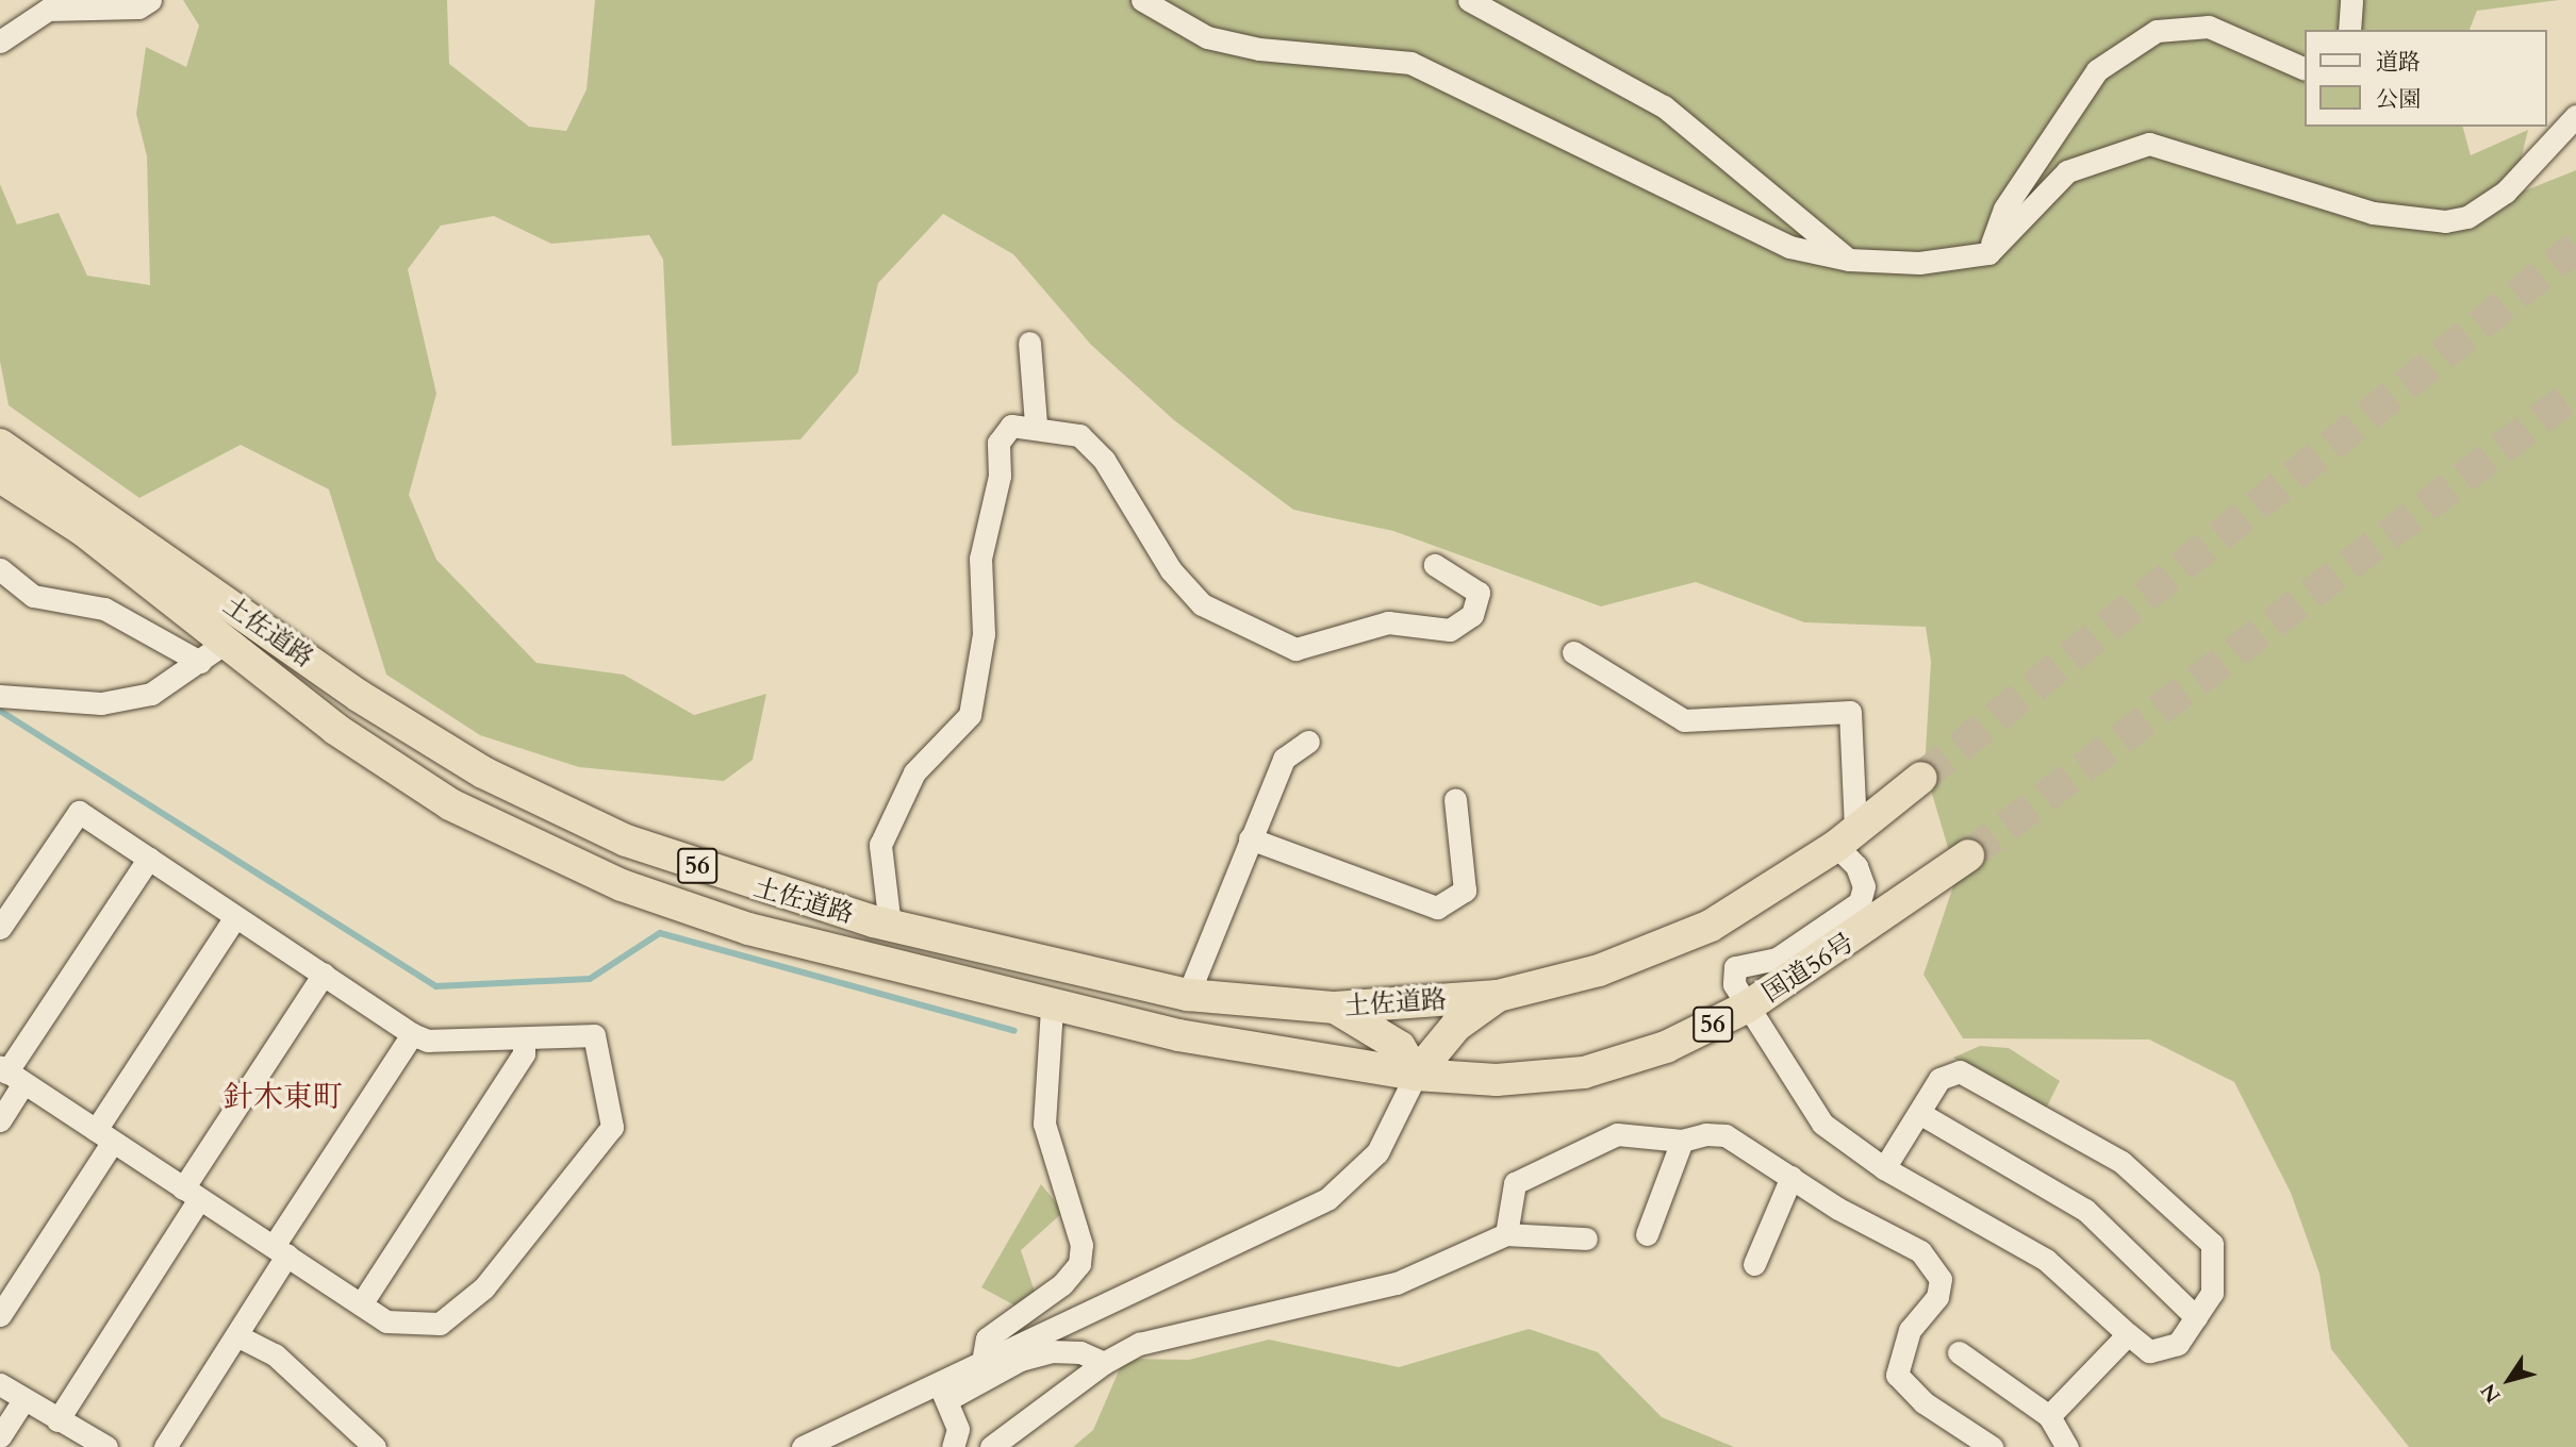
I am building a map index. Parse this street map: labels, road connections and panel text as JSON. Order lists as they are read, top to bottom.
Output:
{
  "streets": {
    "highway": ["土佐道路", "56", "国道56号"]
  },
  "crossings": [
    ["土佐道路", "56"],
    ["土佐道路", "国道56号"]
  ],
  "districts": ["針木東町"],
  "legend": ["道路", "公園"],
  "north": "bottom left"
}
